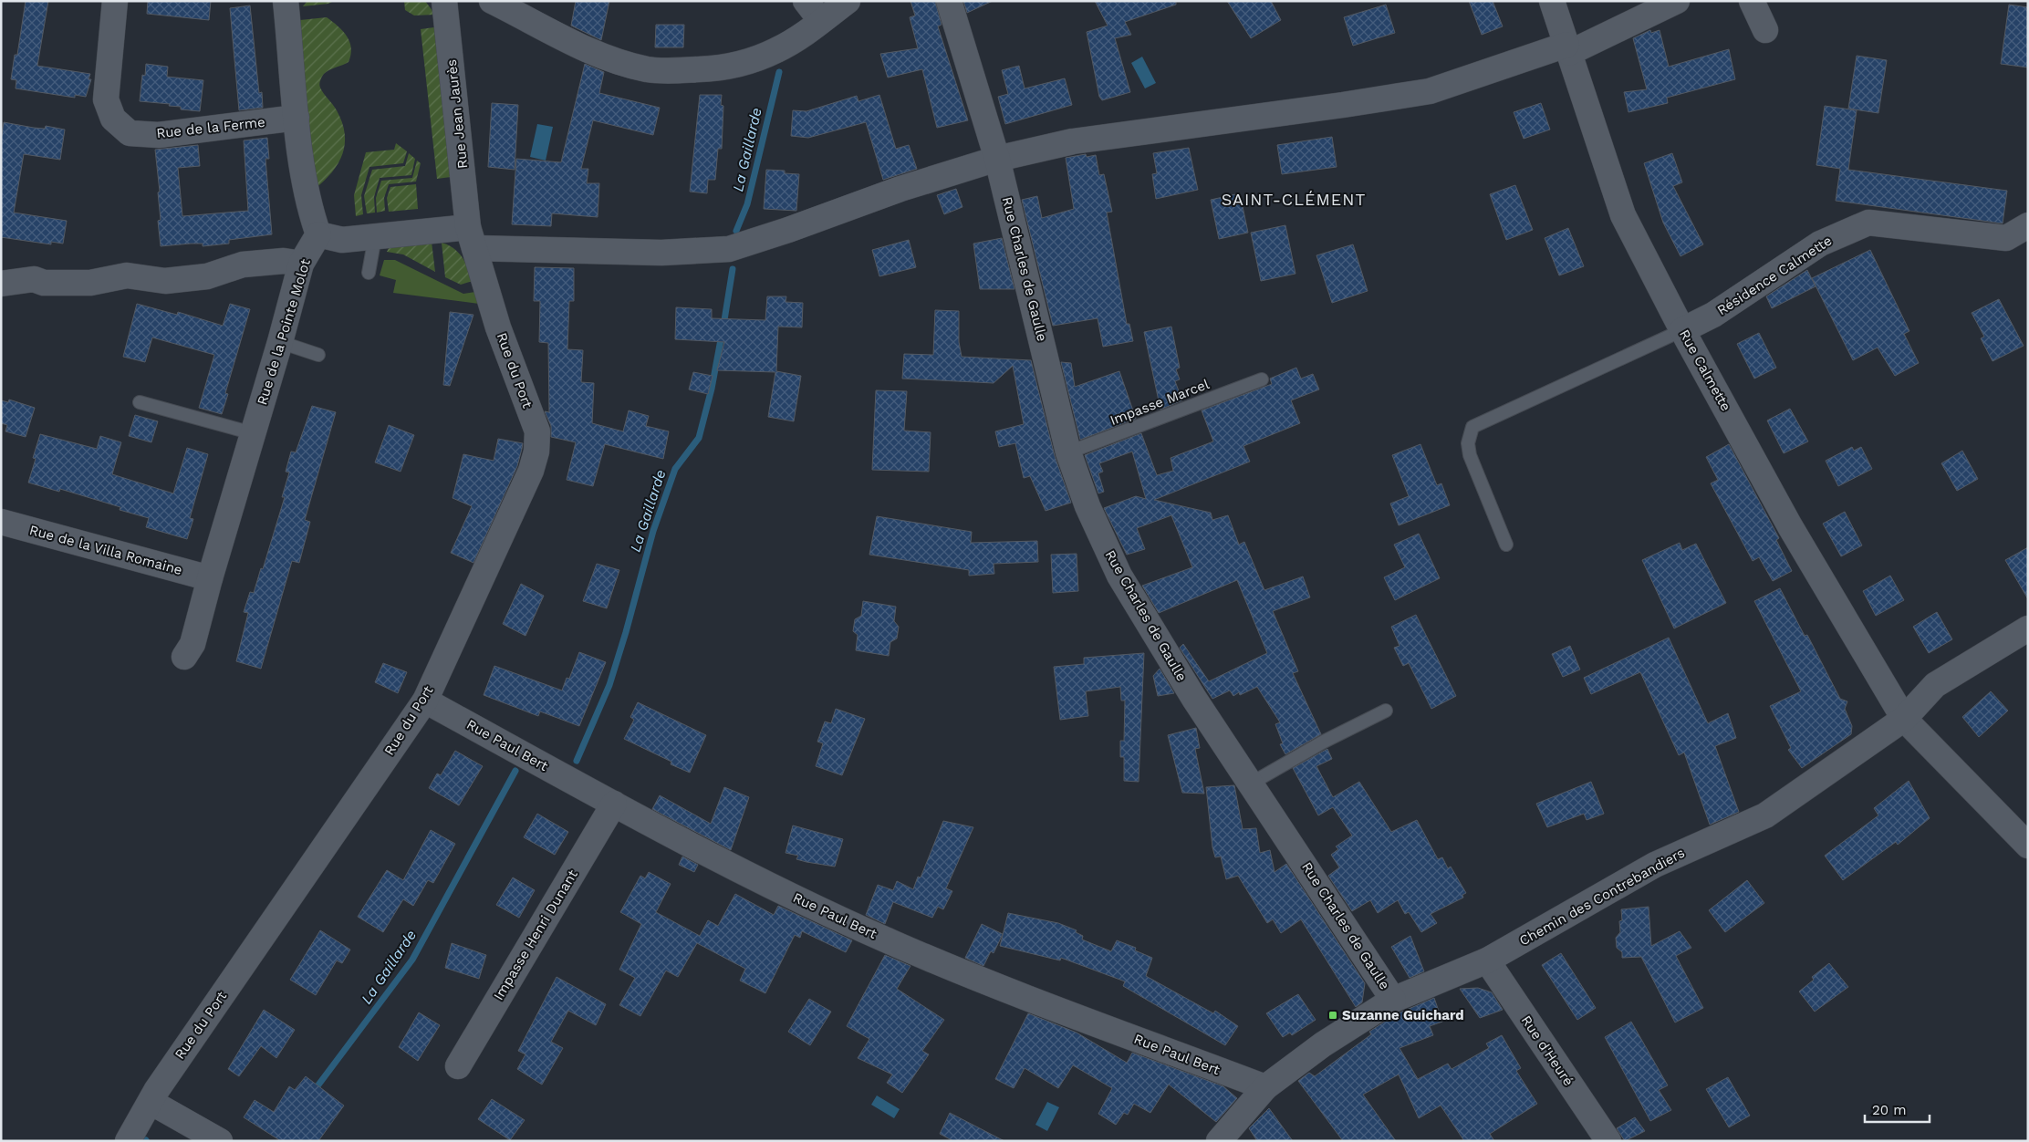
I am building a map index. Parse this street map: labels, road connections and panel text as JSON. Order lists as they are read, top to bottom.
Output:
{
  "streets": {
    "street": [
      "Rue Jean Jaurès",
      "Rue de la Ferme",
      "Rue Charles de Gaulle",
      "Résidence Calmette",
      "Rue de la Pointe Molot",
      "Rue du Port",
      "Rue Calmette",
      "Rue de la Villa Romaine",
      "Rue Paul Bert",
      "Chemin des Contrebandiers",
      "Impasse Henri Dunant",
      "Rue d'Heuré"
    ],
    "lane": ["Impasse Marcel"]
  },
  "crossings": [
    ["Rue Jean Jaurès", "Rue du Port"],
    ["Rue Charles de Gaulle", "Impasse Marcel"],
    ["Rue Charles de Gaulle", "Chemin des Contrebandiers"],
    ["Résidence Calmette", "Rue Calmette"],
    ["Rue de la Pointe Molot", "Rue de la Villa Romaine"],
    ["Rue du Port", "Rue Paul Bert"],
    ["Rue Calmette", "Chemin des Contrebandiers"],
    ["Rue Paul Bert", "Chemin des Contrebandiers"],
    ["Rue Paul Bert", "Impasse Henri Dunant"],
    ["Chemin des Contrebandiers", "Rue d'Heuré"]
  ],
  "districts": ["SAINT-CLÉMENT"],
  "water": ["La Gaillarde"],
  "places": {
    "transit": ["Suzanne Guichard"]
  },
  "scale_bar": "20 m"
}
